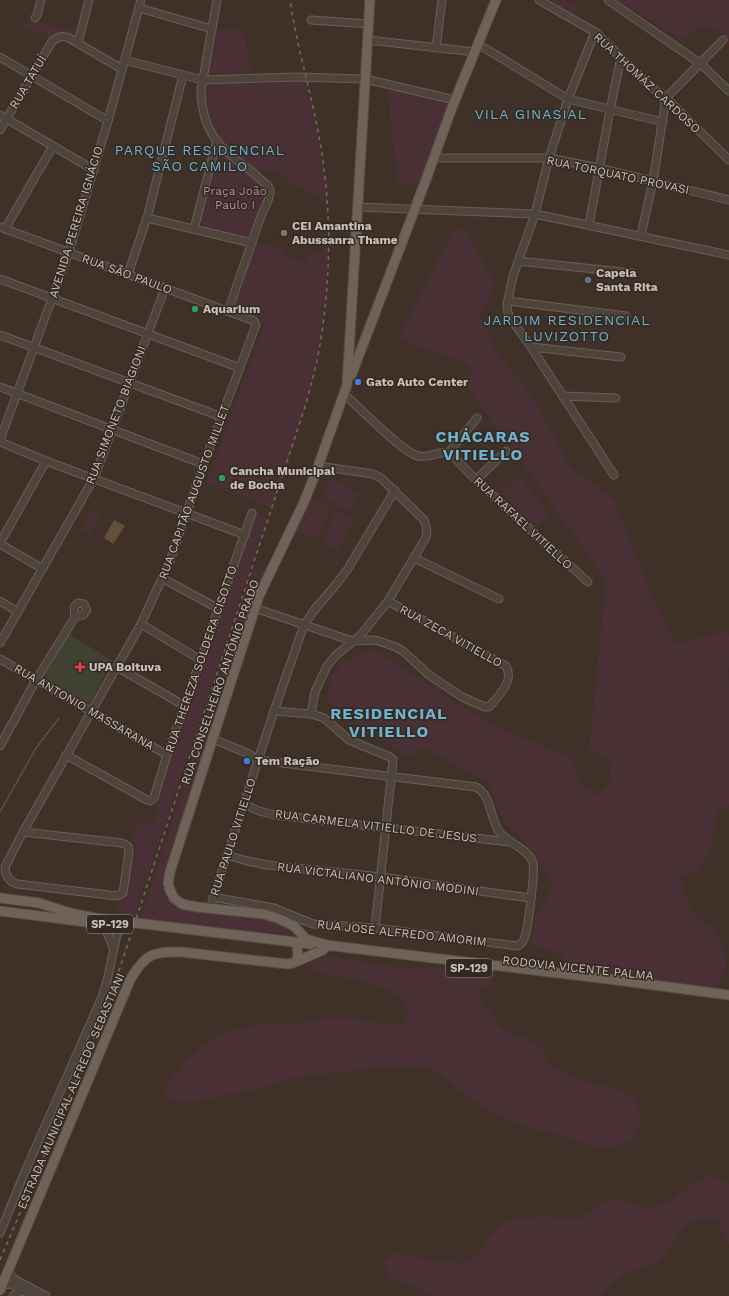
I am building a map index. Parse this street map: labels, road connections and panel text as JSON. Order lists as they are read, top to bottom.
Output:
{
  "streets": {
    "main road": [
      "RUA CONSELHEIRO ANTÔNIO PRADO",
      "SP-129",
      "RODOVIA VICENTE PALMA",
      "ESTRADA MUNICIPAL ALFREDO SEBASTIANI"
    ],
    "street": [
      "RUA TATUÍ",
      "RUA THOMÁZ CARDOSO",
      "RUA TORQUATO PROVASI",
      "AVENIDA PEREIRA IGNÁCIO",
      "RUA SÃO PAULO",
      "RUA SIMONETO BIAGIONI",
      "RUA CAPITÃO AUGUSTO MILLET",
      "RUA RAFAEL VITIELLO",
      "RUA ZECA VITIELLO",
      "RUA THEREZA SOLDERA CISOTTO",
      "RUA ANTONIO MASSARANA",
      "RUA CARMELA VITIELLO DE JESUS",
      "RUA PAULO VITIELLO",
      "RUA VICTALIANO ANTÔNIO MODINI",
      "RUA JOSÉ ALFREDO AMORIM"
    ]
  },
  "crossings": [
    ["AVENIDA PEREIRA IGNÁCIO", "RUA SÃO PAULO"],
    ["RUA SÃO PAULO", "RUA SIMONETO BIAGIONI"],
    ["RUA SÃO PAULO", "RUA CAPITÃO AUGUSTO MILLET"],
    ["RUA CAPITÃO AUGUSTO MILLET", "RUA THEREZA SOLDERA CISOTTO"],
    ["RUA CAPITÃO AUGUSTO MILLET", "RUA ANTONIO MASSARANA"],
    ["RUA THEREZA SOLDERA CISOTTO", "RUA ANTONIO MASSARANA"],
    ["RUA CONSELHEIRO ANTÔNIO PRADO", "RUA PAULO VITIELLO"],
    ["RUA CONSELHEIRO ANTÔNIO PRADO", "RODOVIA VICENTE PALMA"],
    ["RUA CONSELHEIRO ANTÔNIO PRADO", "ESTRADA MUNICIPAL ALFREDO SEBASTIANI"],
    ["RUA CARMELA VITIELLO DE JESUS", "RUA PAULO VITIELLO"],
    ["RUA PAULO VITIELLO", "RUA VICTALIANO ANTÔNIO MODINI"],
    ["RUA PAULO VITIELLO", "RUA JOSÉ ALFREDO AMORIM"],
    ["RUA VICTALIANO ANTÔNIO MODINI", "RUA JOSÉ ALFREDO AMORIM"],
    ["SP-129", "RODOVIA VICENTE PALMA"],
    ["RODOVIA VICENTE PALMA", "ESTRADA MUNICIPAL ALFREDO SEBASTIANI"]
  ],
  "districts": [
    "VILA GINASIAL",
    "PARQUE RESIDENCIAL SÃO CAMILO",
    "JARDIM RESIDENCIAL LUVIZOTTO",
    "CHÁCARAS VITIELLO",
    "RESIDENCIAL VITIELLO"
  ],
  "parks": ["Praça João Paulo I"],
  "places": {
    "other": [
      "CEI Amantina Abussanra Thame",
      "Capela Santa Rita",
      "Aquarium",
      "Gato Auto Center",
      "Cancha Municipal de Bocha",
      "Tem Ração"
    ],
    "health": ["UPA Boituva"]
  }
}
